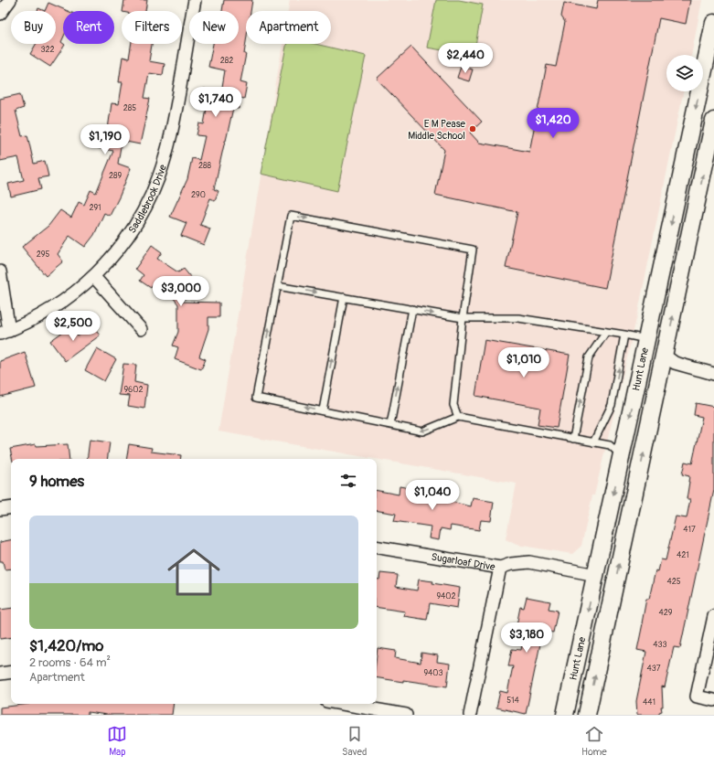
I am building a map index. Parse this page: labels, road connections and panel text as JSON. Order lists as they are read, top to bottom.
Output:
{
  "streets": {
    "main road": ["Hunt Lane"],
    "street": ["Saddlebrook Drive", "Sugarloaf Drive"]
  },
  "crossings": [
    ["Hunt Lane", "Sugarloaf Drive"]
  ],
  "places": ["E M Pease Middle School"],
  "house_numbers": [
    "322",
    "282",
    "285",
    "288",
    "289",
    "290",
    "291",
    "295",
    "9602",
    "417",
    "421",
    "425",
    "9402",
    "429",
    "433",
    "437",
    "9403",
    "514",
    "441"
  ],
  "page": {
    "chip": [
      "Buy",
      "Rent",
      "Filters",
      "New",
      "Apartment"
    ],
    "price": [
      "$2,440",
      "$1,740",
      "$1,420",
      "$1,190",
      "$3,000",
      "$2,500",
      "$1,010",
      "$1,040",
      "$3,180"
    ],
    "heading": "9 homes",
    "list": [
      {
        "name": "$1,420/mo",
        "note": "2 rooms · 64 m² · Apartment"
      }
    ],
    "tabs": ["Map", "Saved", "Home"]
  }
}
